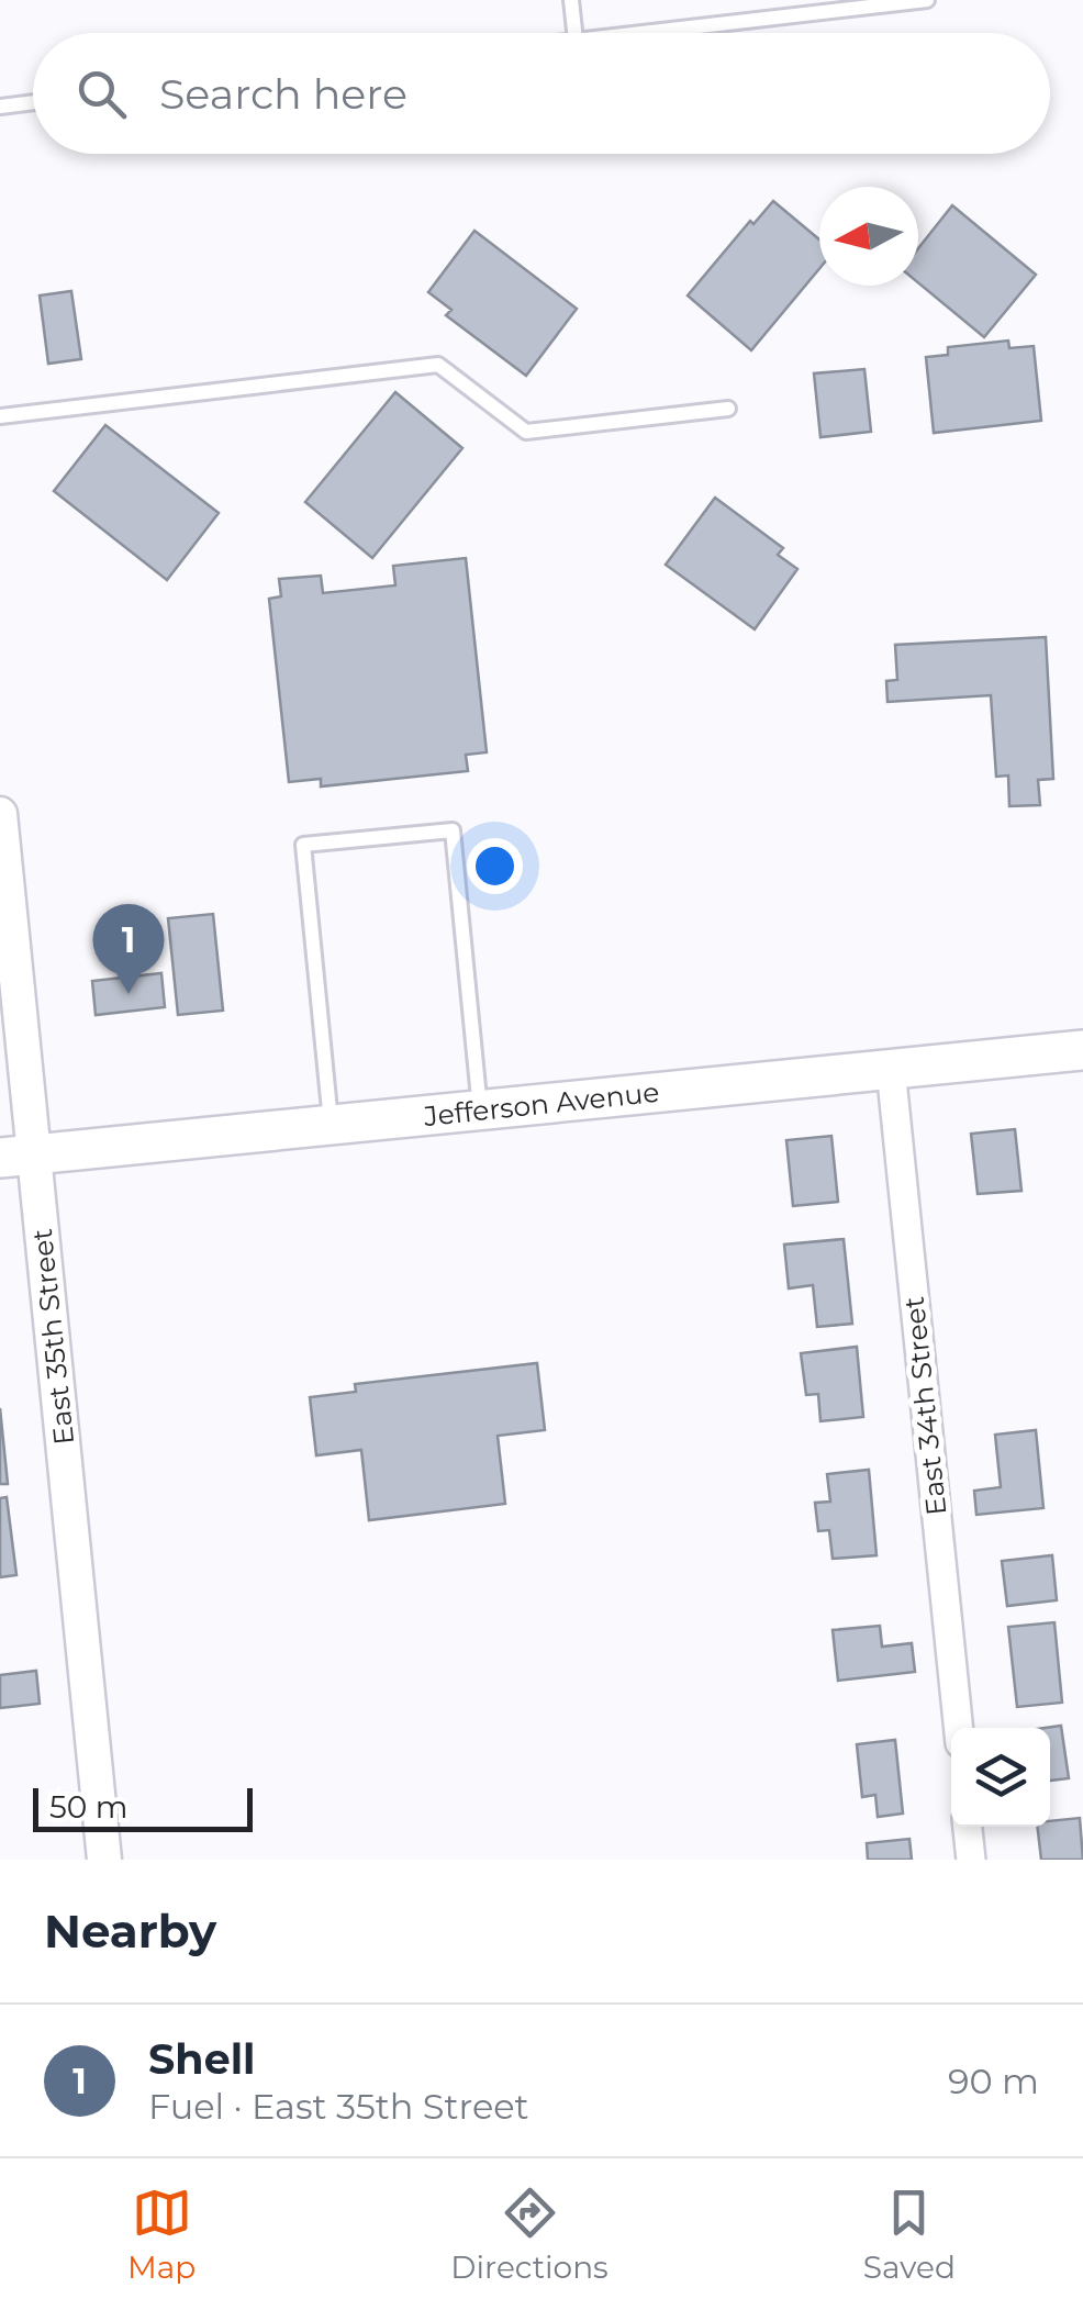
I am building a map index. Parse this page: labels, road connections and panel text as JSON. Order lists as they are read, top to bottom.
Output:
{
  "streets": {
    "main road": ["Jefferson Avenue"],
    "street": ["East 35th Street", "East 34th Street"]
  },
  "crossings": [
    ["Jefferson Avenue", "East 35th Street"],
    ["Jefferson Avenue", "East 34th Street"]
  ],
  "scale_bar": "50 m",
  "north": "left",
  "page": {
    "search": "Search here",
    "pins": "1",
    "scale": "50 m",
    "heading": "Nearby",
    "list": [
      {
        "mark": "1",
        "name": "Shell",
        "note": "Fuel · East 35th Street",
        "value": "90 m"
      }
    ],
    "nav": ["Map", "Directions", "Saved"]
  }
}
